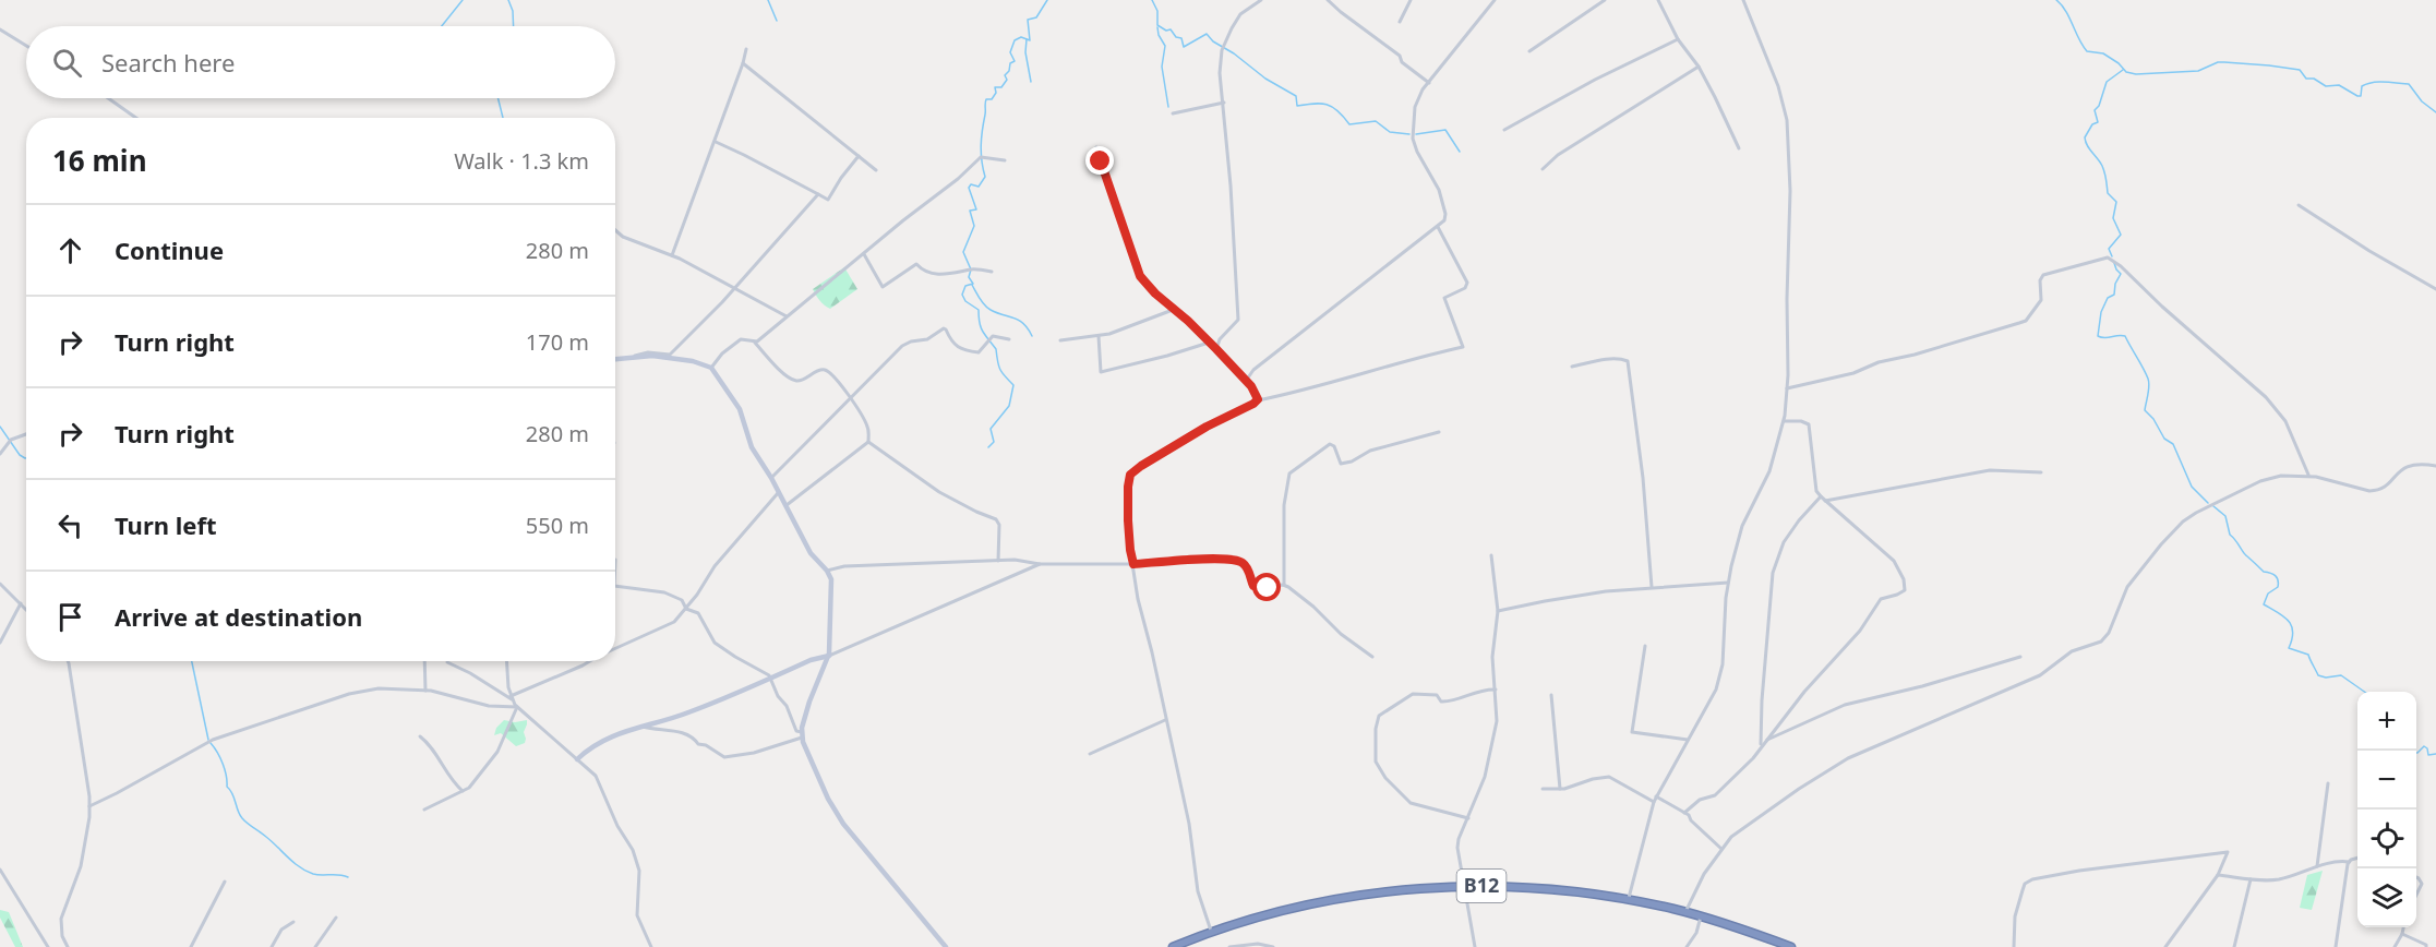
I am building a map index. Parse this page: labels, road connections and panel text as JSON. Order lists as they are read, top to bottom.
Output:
{
  "streets": {
    "highway": ["B12"]
  },
  "page": {
    "search": "Search here",
    "heading": ["16 min", "Walk · 1.3 km"],
    "list": [
      ["Continue", "280 m"],
      ["Turn right", "170 m"],
      ["Turn right", "280 m"],
      ["Turn left", "550 m"],
      "Arrive at destination"
    ],
    "map_buttons": ["+", "−"]
  }
}
